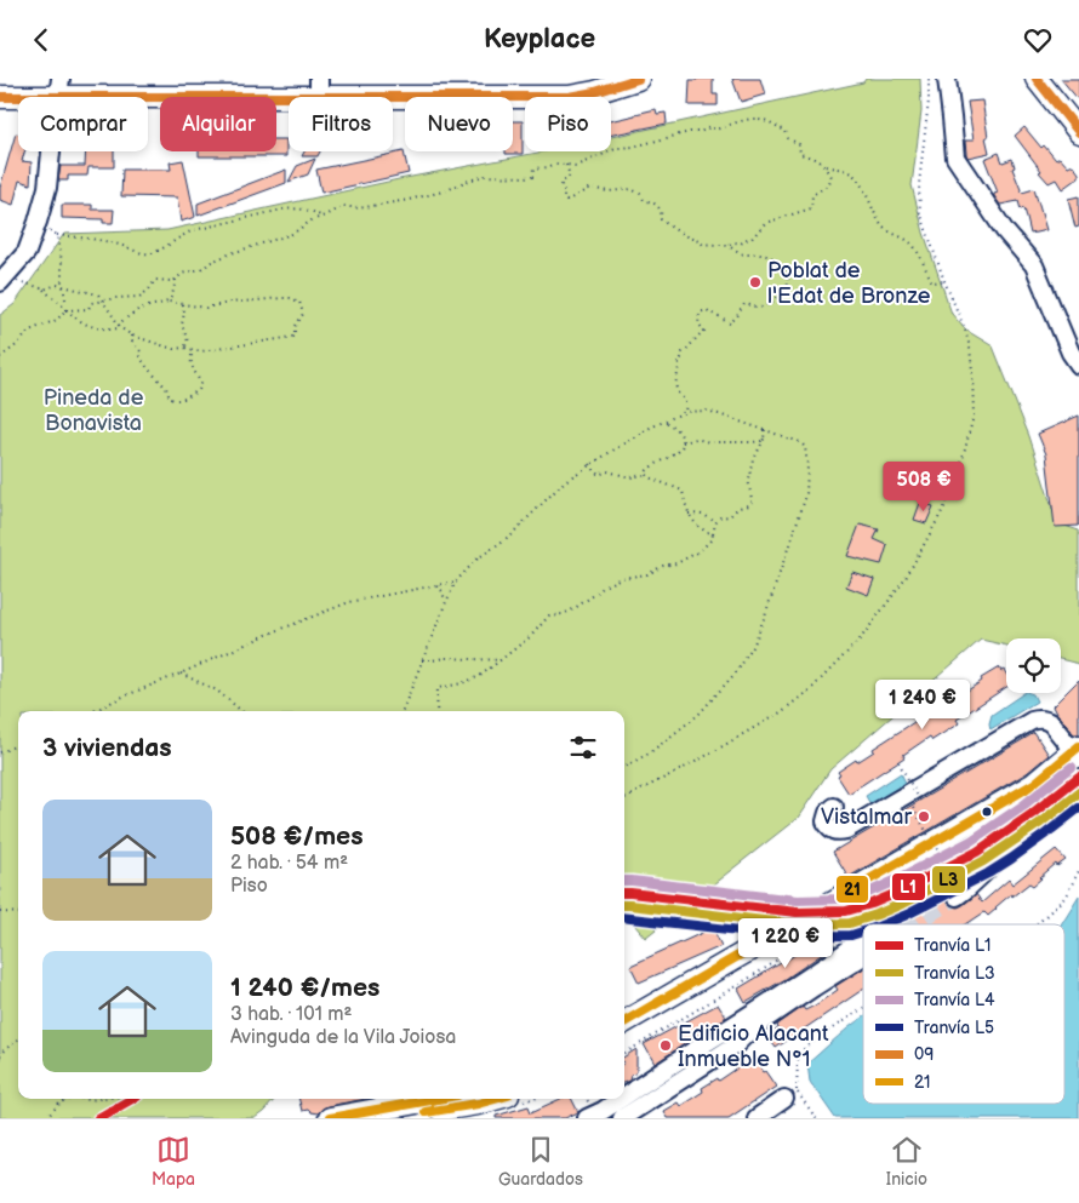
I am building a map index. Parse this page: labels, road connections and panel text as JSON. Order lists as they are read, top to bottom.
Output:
{
  "parks": ["Pineda de Bonavista"],
  "places": ["Poblat de l'Edat de Bronze", "Vistalmar", "Edificio Alacant Inmueble N°1"],
  "lines": [
    "transit line 09",
    "transit line 21",
    "tram line L4",
    "tram line L1",
    "tram line L3",
    "tram line L5"
  ],
  "legend": [
    "Tranvía L1",
    "Tranvía L3",
    "Tranvía L4",
    "Tranvía L5",
    "09",
    "21"
  ],
  "page": {
    "header": "Keyplace",
    "chip": [
      "Comprar",
      "Alquilar",
      "Filtros",
      "Nuevo",
      "Piso"
    ],
    "price": ["508 €", "1 240 €", "1 220 €"],
    "heading": "3 viviendas",
    "list": [
      {
        "name": "508 €/mes",
        "note": "2 hab. · 54 m² · Piso"
      },
      {
        "name": "1 240 €/mes",
        "note": "3 hab. · 101 m² · Avinguda de la Vila Joiosa"
      }
    ],
    "tabs": ["Mapa", "Guardados", "Inicio"]
  }
}
